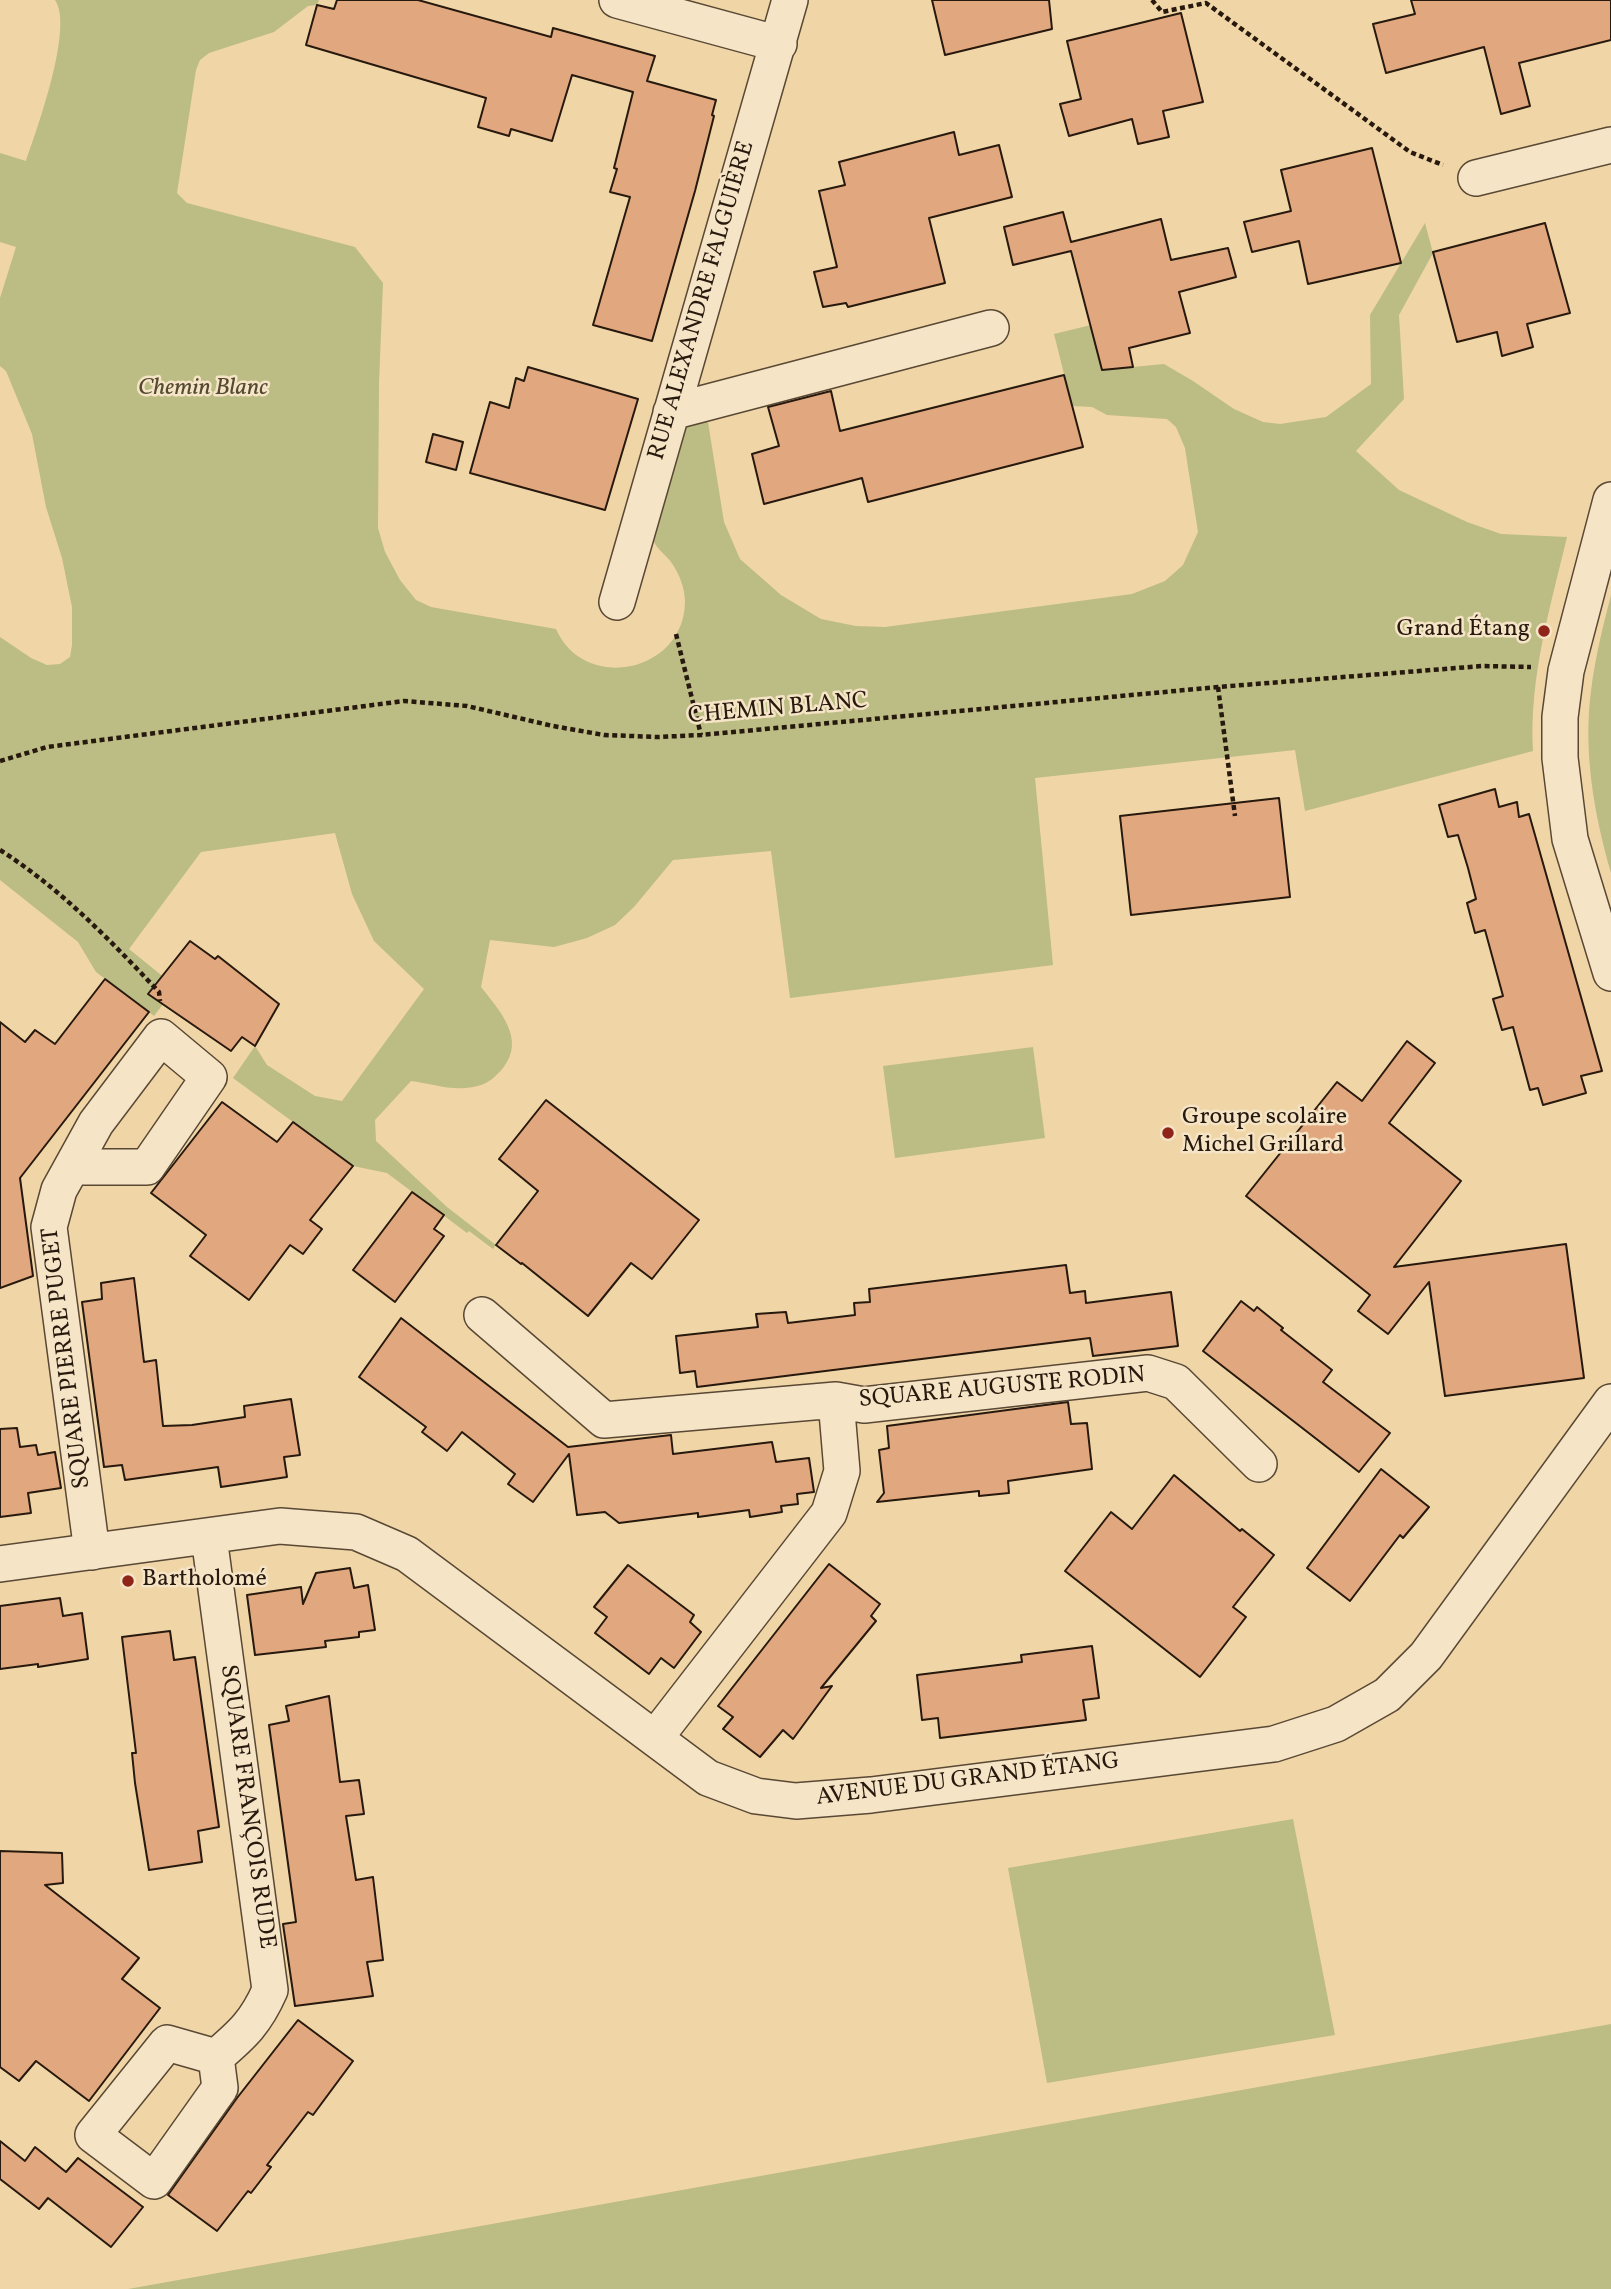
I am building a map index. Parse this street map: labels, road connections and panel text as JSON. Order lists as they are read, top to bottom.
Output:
{
  "streets": {
    "street": [
      "RUE ALEXANDRE FALGUIÈRE",
      "SQUARE PIERRE PUGET",
      "SQUARE AUGUSTE RODIN",
      "AVENUE DU GRAND ÉTANG",
      "SQUARE FRANÇOIS RUDE"
    ],
    "path": ["CHEMIN BLANC"]
  },
  "crossings": [
    ["SQUARE PIERRE PUGET", "AVENUE DU GRAND ÉTANG"],
    ["AVENUE DU GRAND ÉTANG", "SQUARE FRANÇOIS RUDE"]
  ],
  "parks": ["Chemin Blanc"],
  "places": ["Grand Étang", "Groupe scolaire Michel Grillard", "Bartholomé"]
}
